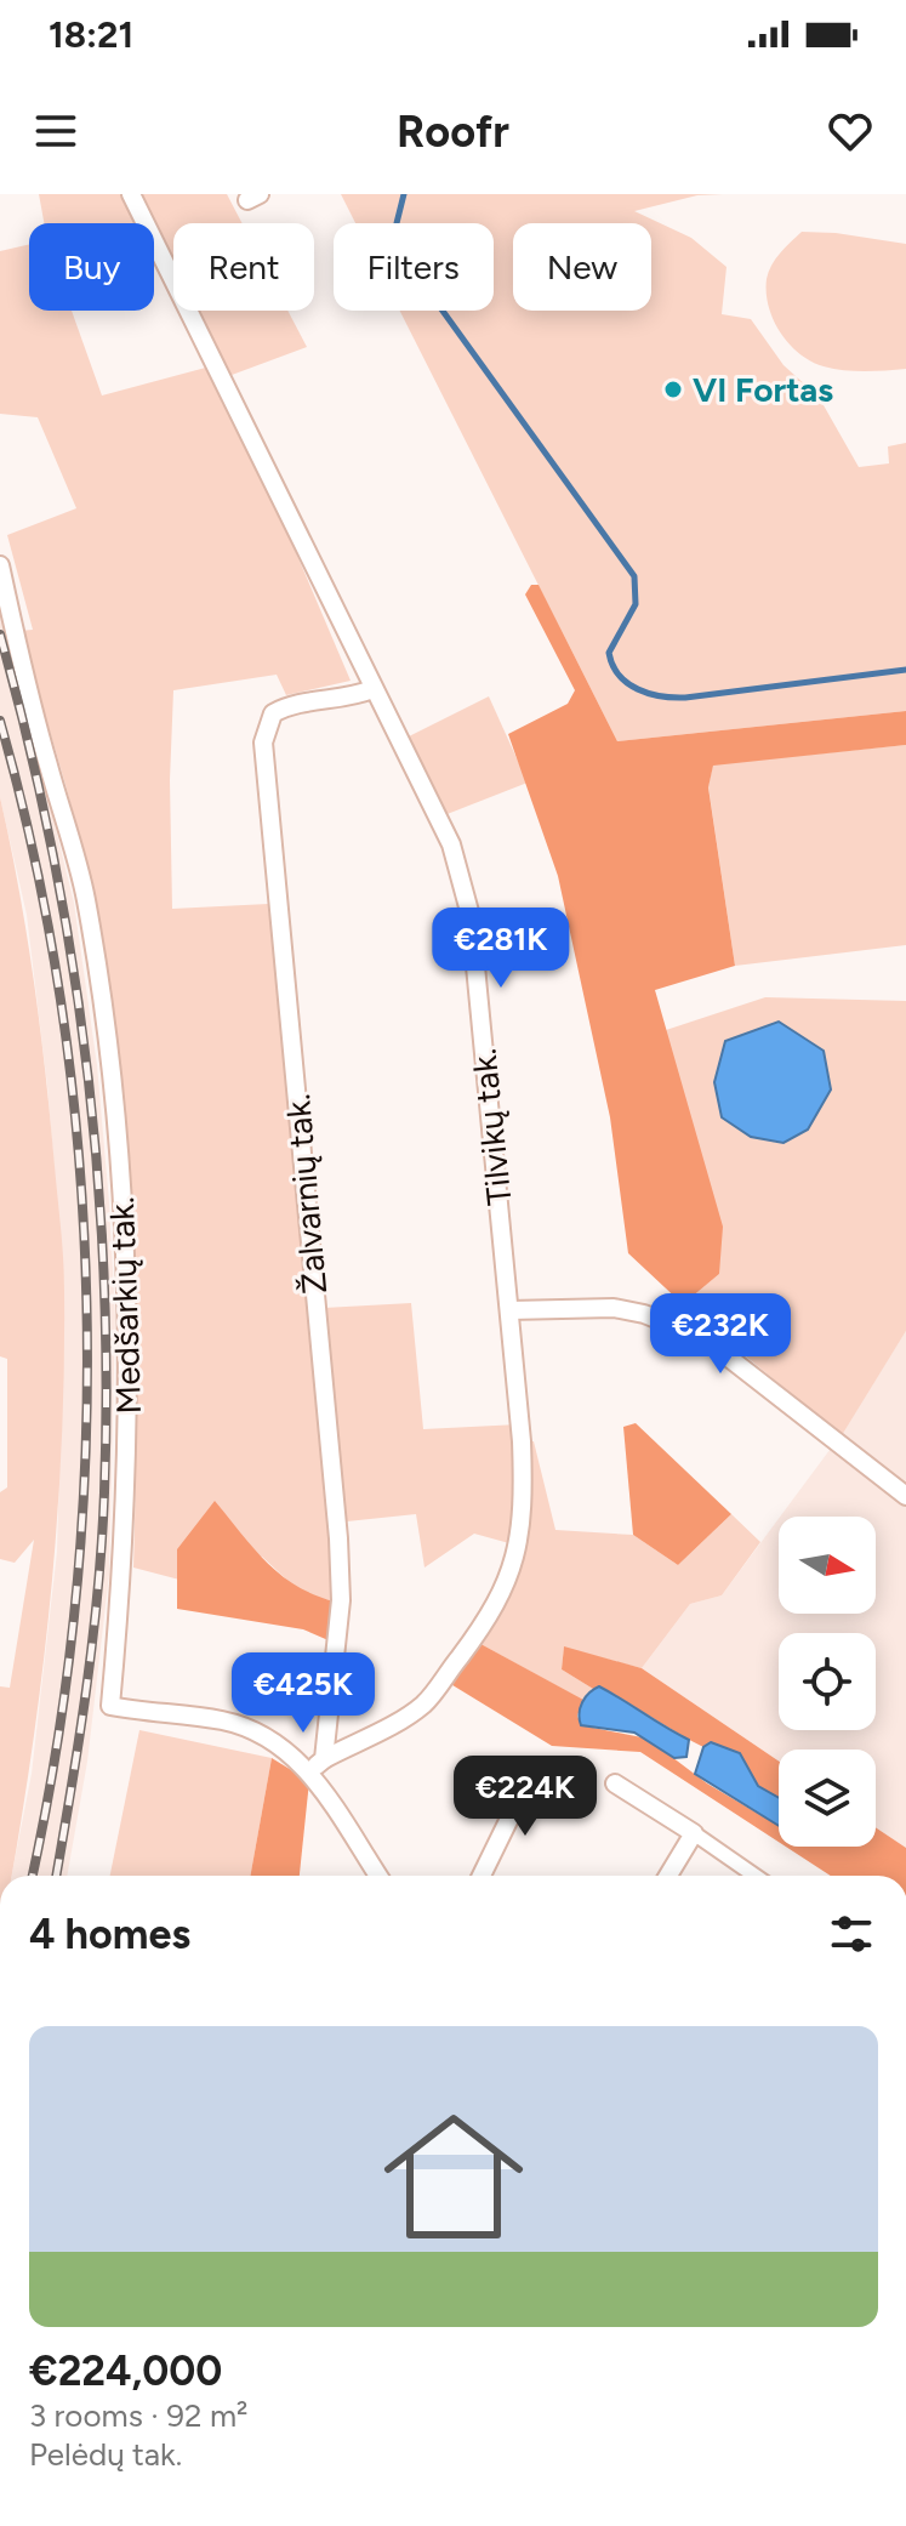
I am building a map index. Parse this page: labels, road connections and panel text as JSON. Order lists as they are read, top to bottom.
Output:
{
  "streets": {
    "street": ["Tilvikų tak.", "Žalvarnių tak.", "Medšarkių tak."]
  },
  "crossings": [
    ["Tilvikų tak.", "Žalvarnių tak."]
  ],
  "places": ["VI Fortas"],
  "north": "right",
  "page": {
    "status": "18:21",
    "header": "Roofr",
    "chip": [
      "Buy",
      "Rent",
      "Filters",
      "New"
    ],
    "price": [
      "€281K",
      "€232K",
      "€425K",
      "€224K"
    ],
    "heading": "4 homes",
    "list": [
      {
        "name": "€224,000",
        "note": "3 rooms · 92 m² · Pelėdų tak."
      }
    ]
  }
}
